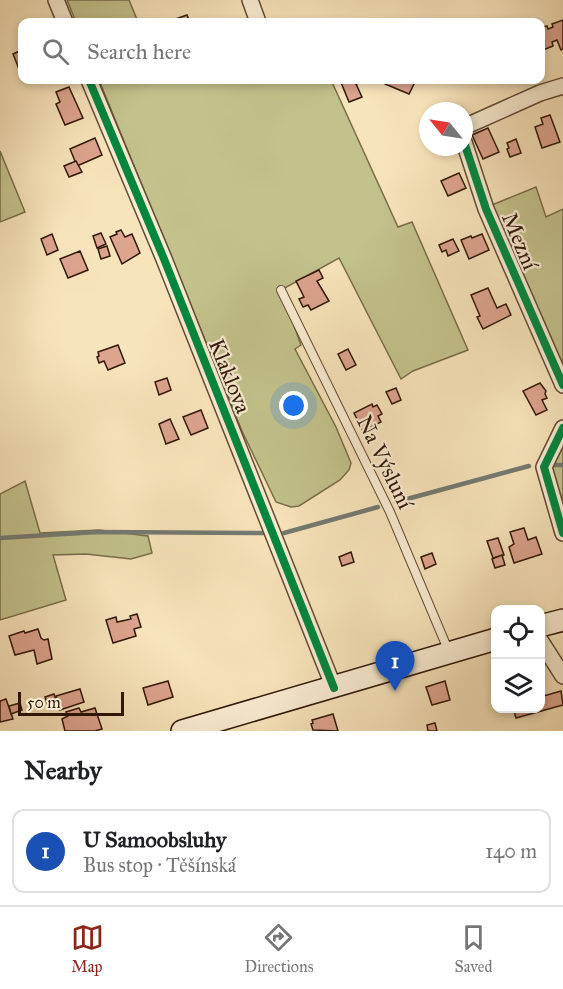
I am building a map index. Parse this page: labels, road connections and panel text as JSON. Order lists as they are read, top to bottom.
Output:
{
  "streets": {
    "street": ["Mezní", "Klaklova"],
    "lane": ["Na Výsluní"]
  },
  "scale_bar": "50 m",
  "north": "top left",
  "page": {
    "search": "Search here",
    "pins": "1",
    "scale": "50 m",
    "heading": "Nearby",
    "list": [
      {
        "mark": "1",
        "name": "U Samoobsluhy",
        "note": "Bus stop · Těšínská",
        "value": "140 m"
      }
    ],
    "nav": ["Map", "Directions", "Saved"]
  }
}
